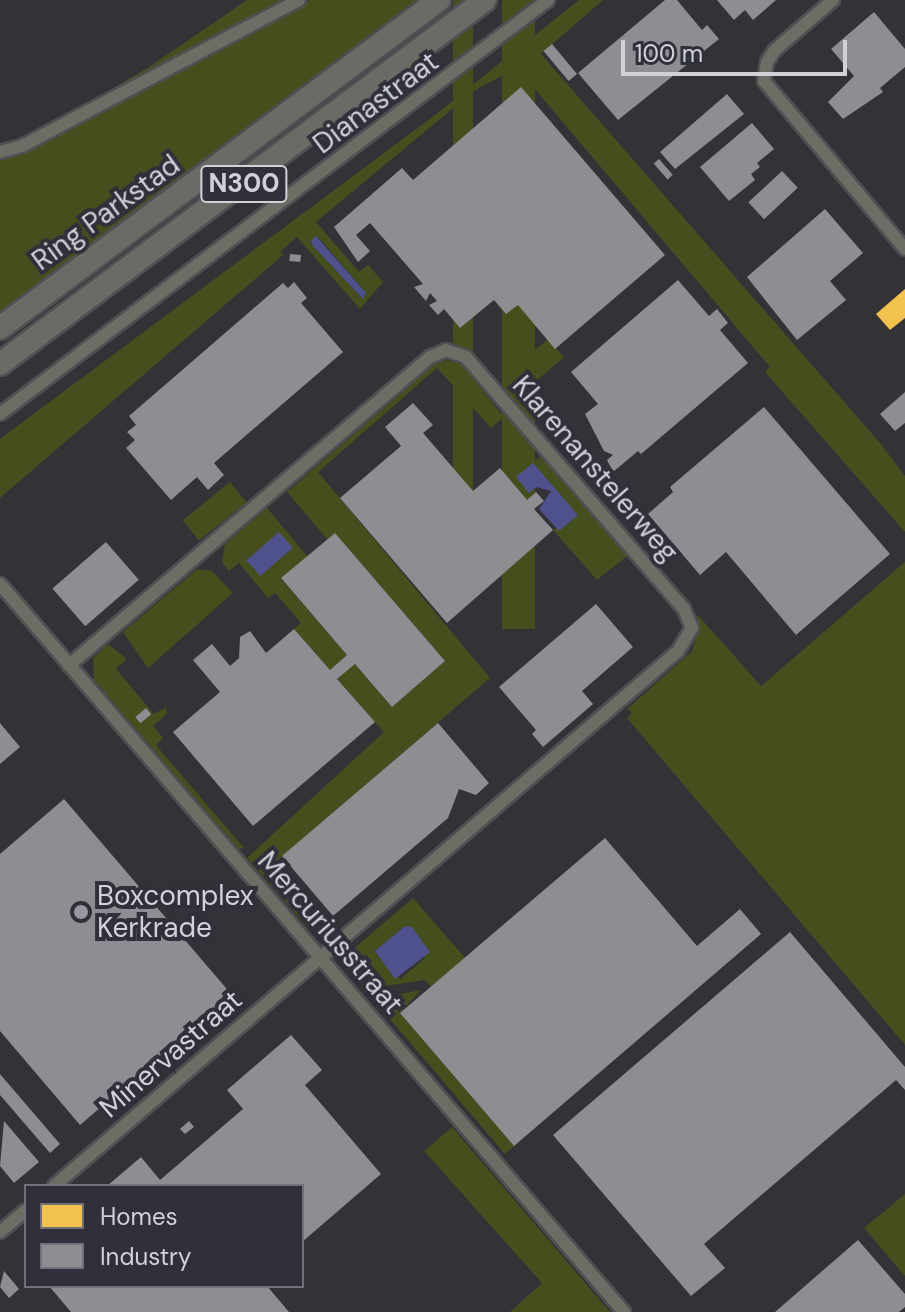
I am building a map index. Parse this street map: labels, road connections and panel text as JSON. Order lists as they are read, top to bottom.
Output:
{
  "streets": {
    "highway": ["N300", "Ring Parkstad"],
    "street": [
      "Dianastraat",
      "Klarenanstelerweg",
      "Mercuriusstraat",
      "Minervastraat"
    ]
  },
  "crossings": [
    ["Klarenanstelerweg", "Mercuriusstraat"],
    ["Klarenanstelerweg", "Minervastraat"],
    ["Mercuriusstraat", "Minervastraat"]
  ],
  "places": ["Boxcomplex Kerkrade"],
  "legend": ["Homes", "Industry"],
  "scale_bar": "100 m"
}
